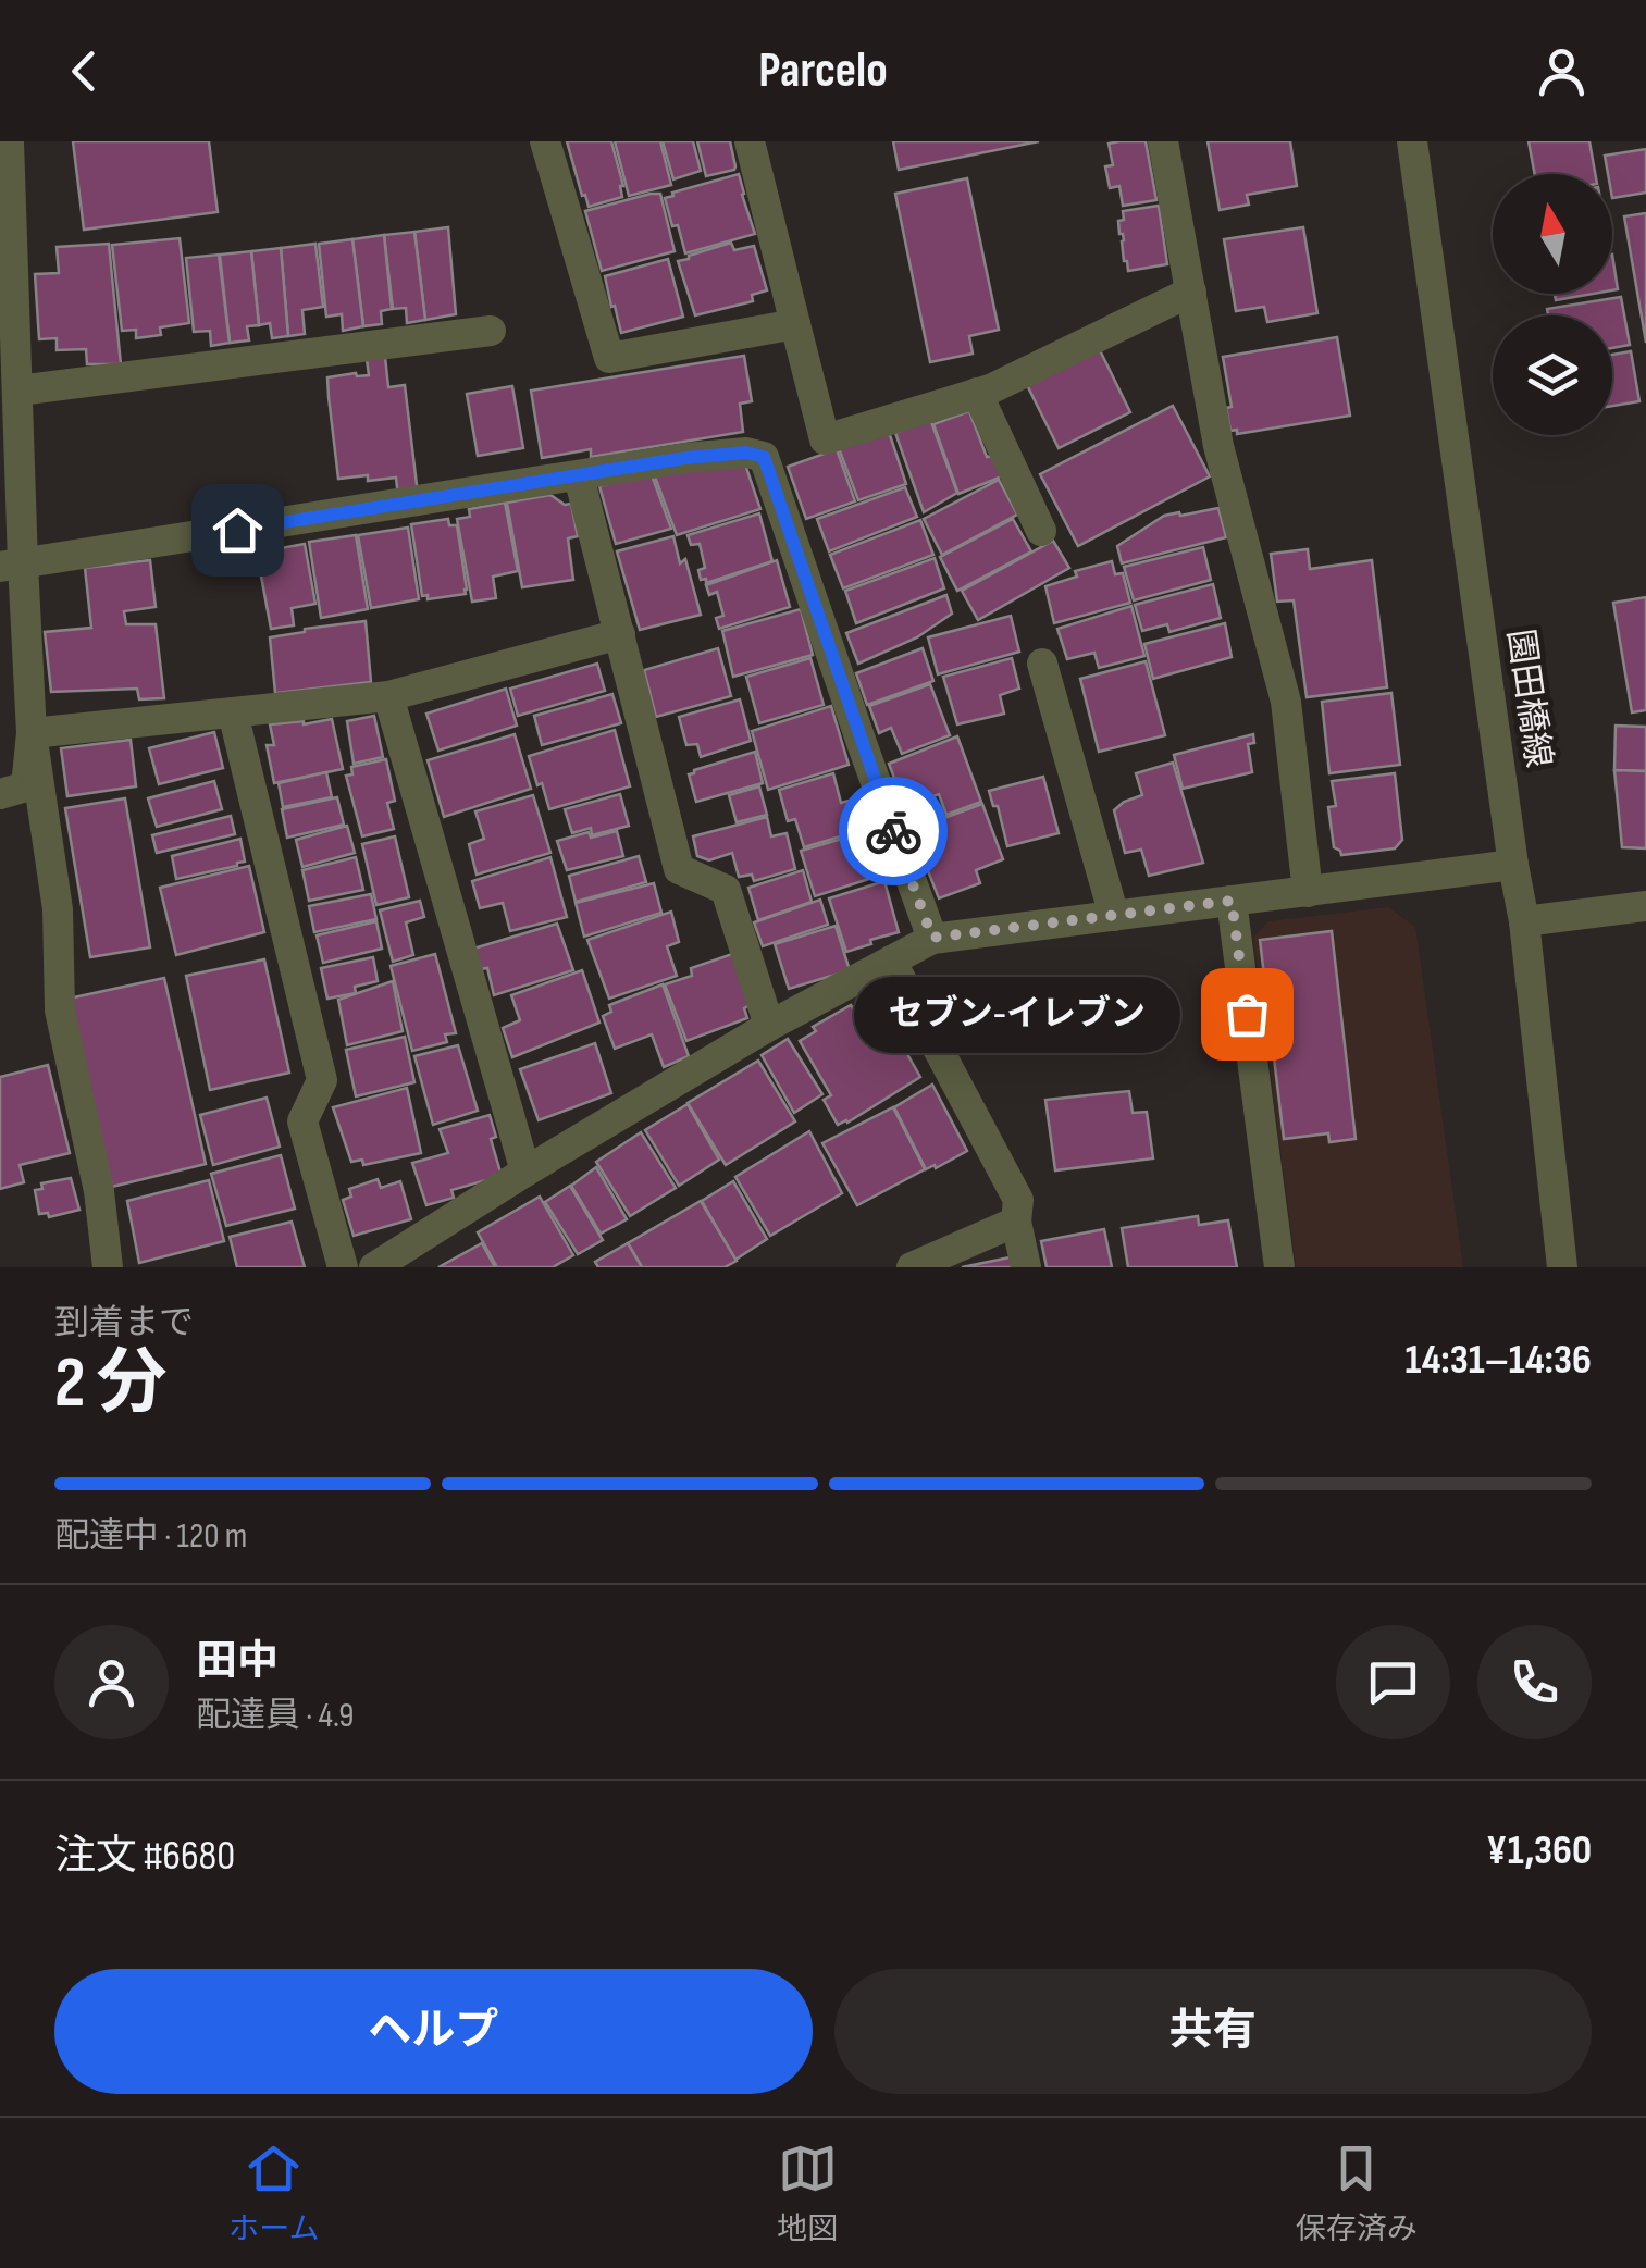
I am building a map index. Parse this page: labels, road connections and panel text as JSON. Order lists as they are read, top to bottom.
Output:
{
  "streets": {
    "street": ["園田橋線"]
  },
  "places": ["セブン-イレブン"],
  "north": "top",
  "page": {
    "header": "Parcelo",
    "bubble": "セブン-イレブン",
    "heading": ["2 分", "到着まで", "14:31–14:36"],
    "panel": [
      "田中",
      "配達員 · 4.9",
      "注文 #6680",
      "¥1,360"
    ],
    "bar": "配達中 · 120 m",
    "buttons": ["ヘルプ", "共有"],
    "tabs": ["ホーム", "地図", "保存済み"]
  }
}
